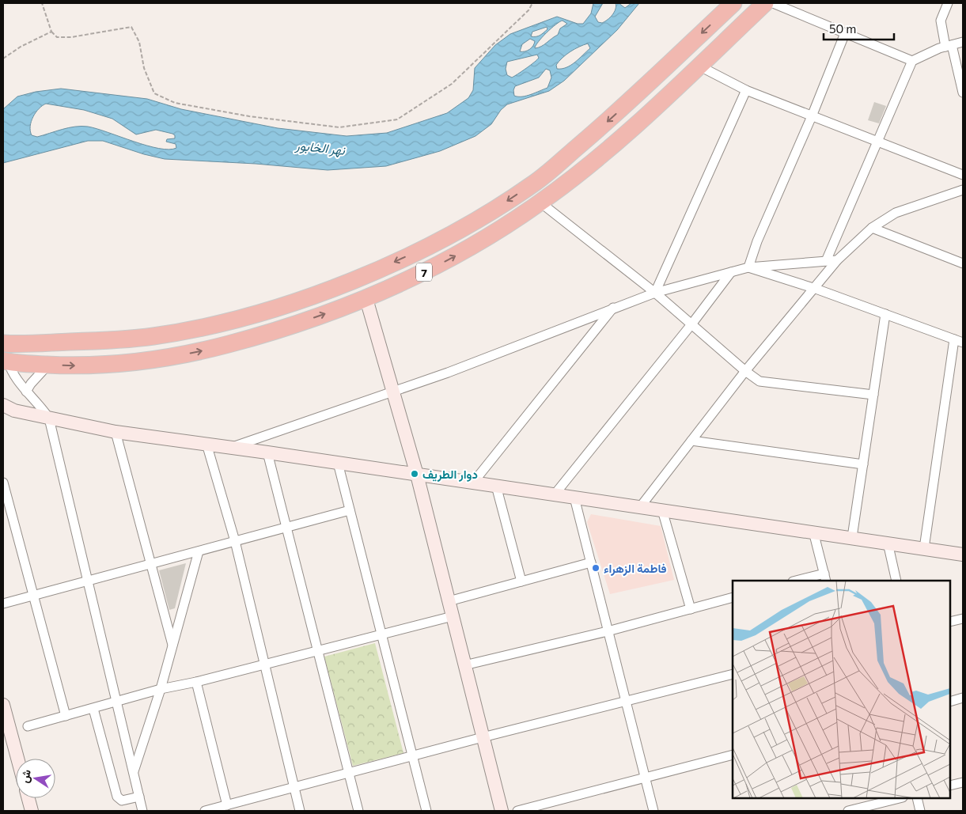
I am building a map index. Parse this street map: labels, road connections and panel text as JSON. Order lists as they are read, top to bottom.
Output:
{
  "streets": {
    "highway": ["7"]
  },
  "water": ["نهر الخابور"],
  "places": ["دوار الطريف", "فاطمة الزهراء"],
  "scale_bar": "50 m",
  "north": "left"
}
